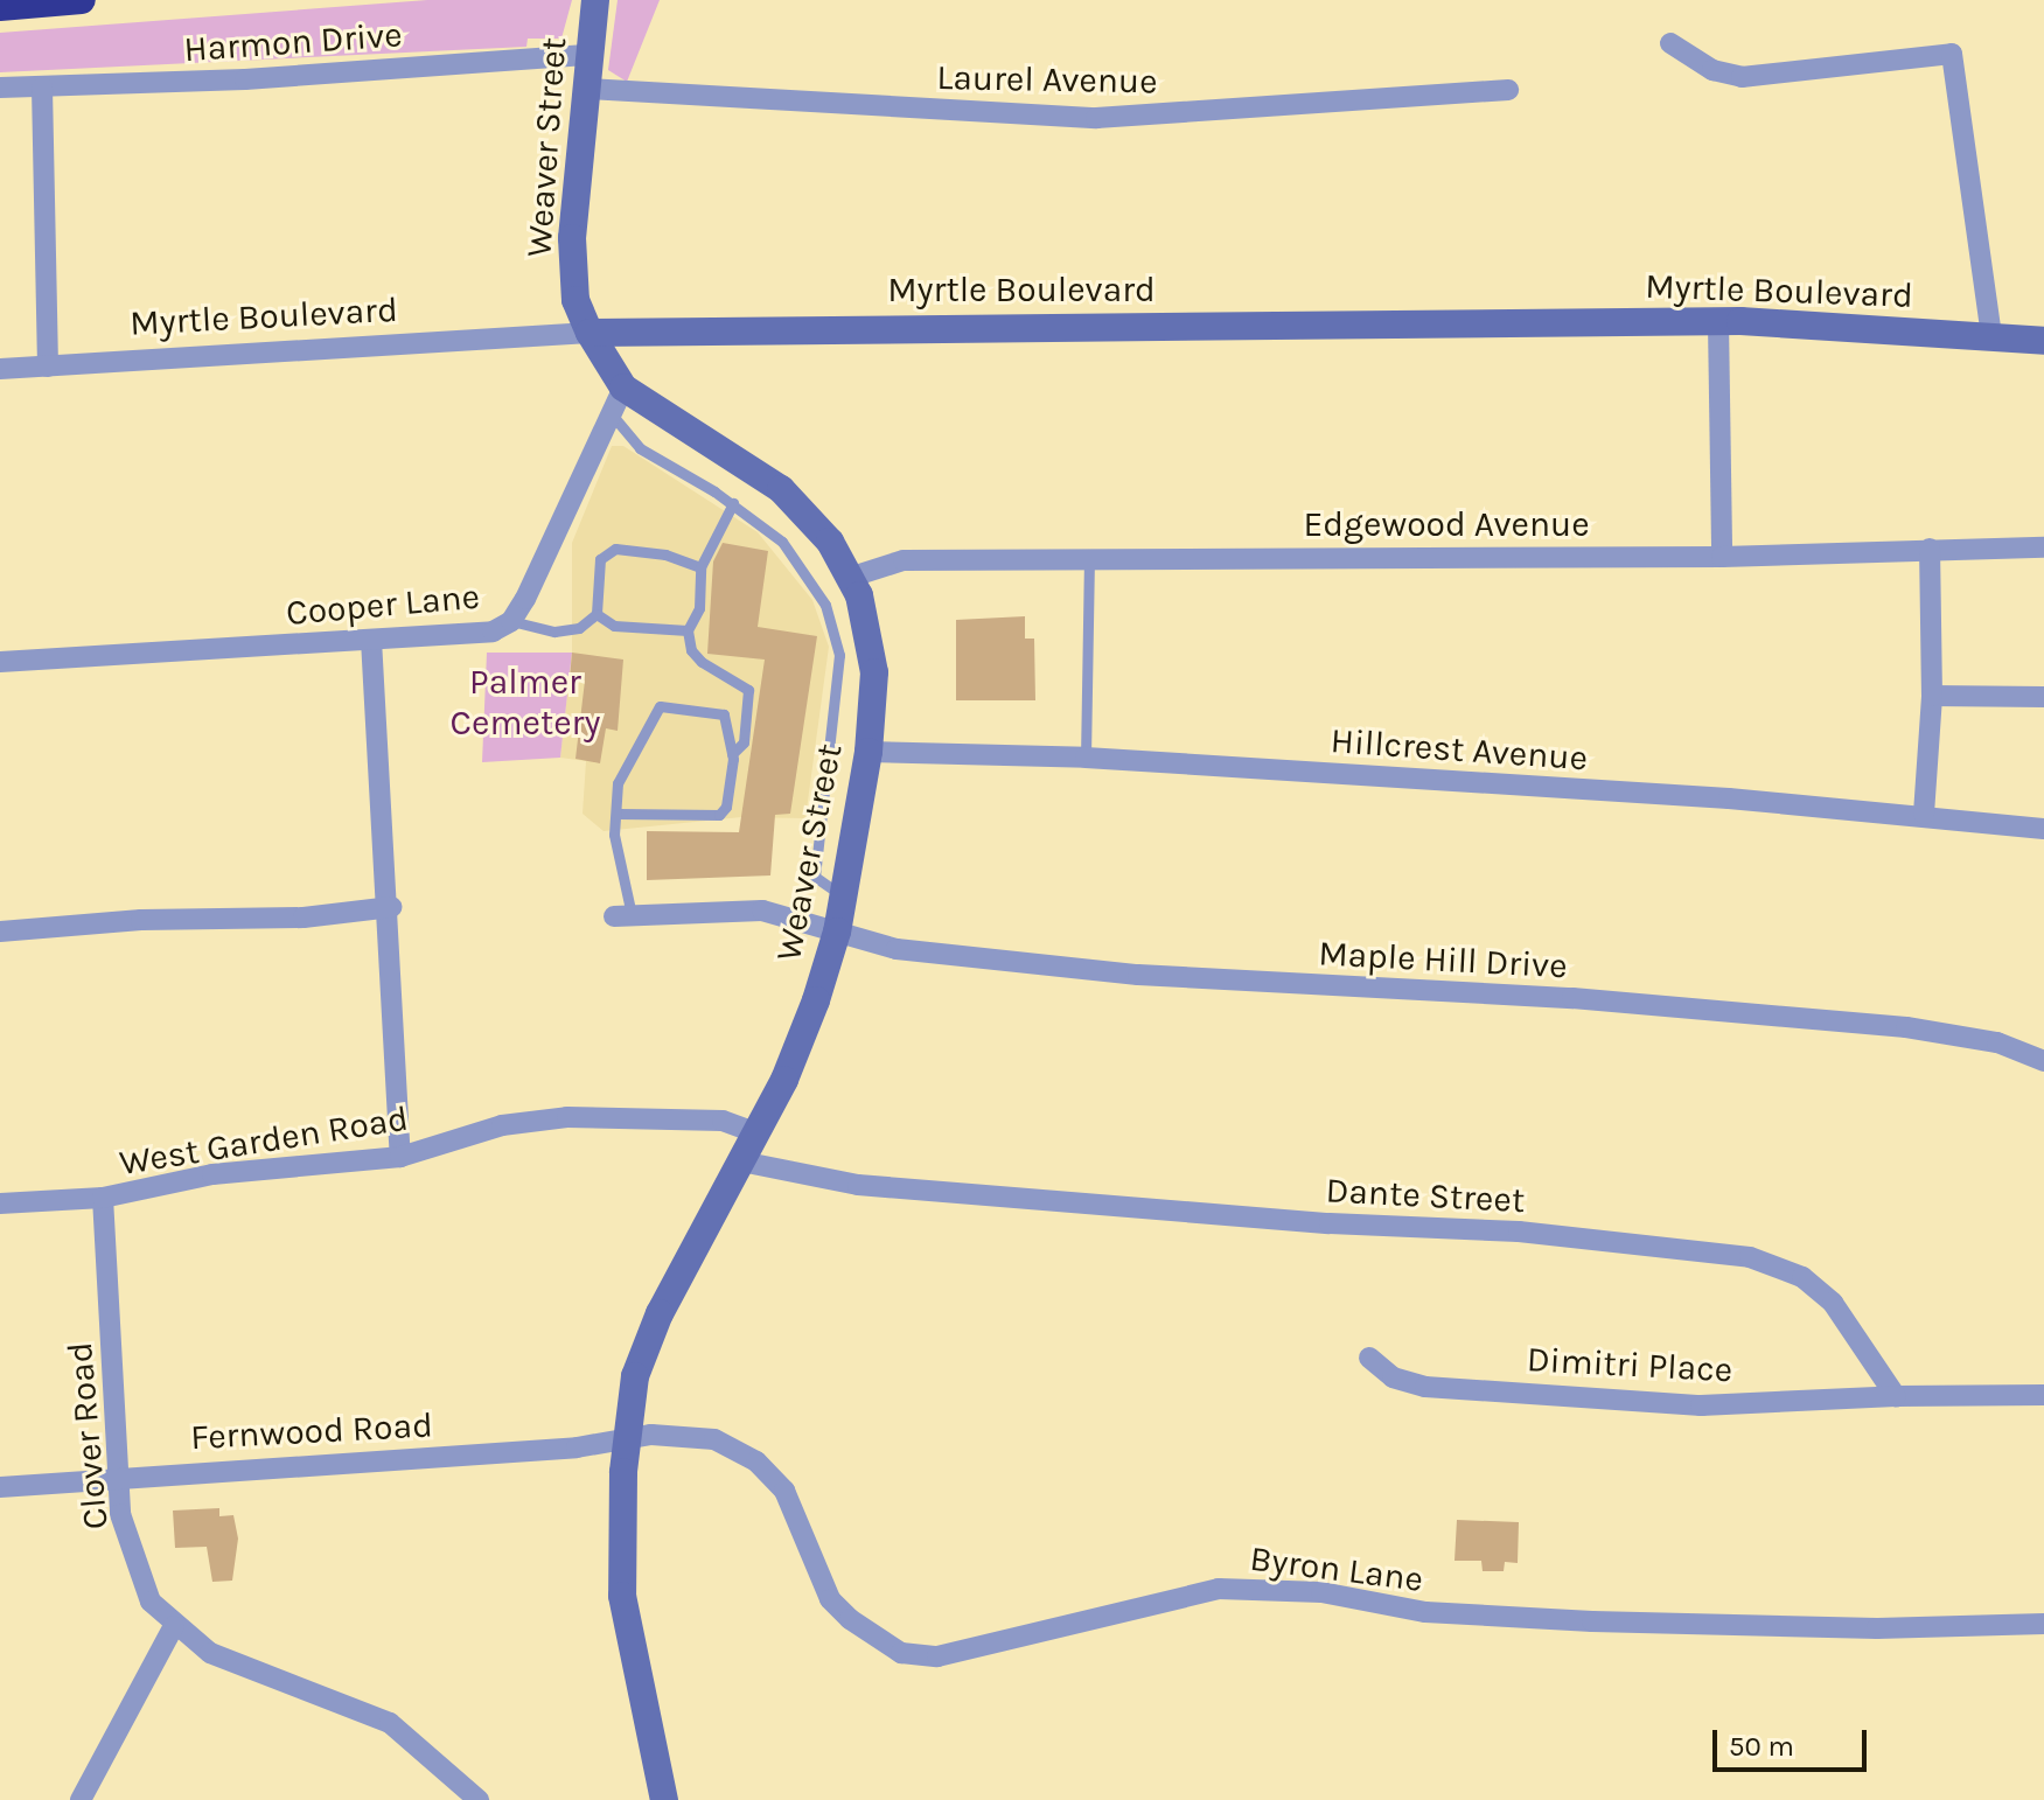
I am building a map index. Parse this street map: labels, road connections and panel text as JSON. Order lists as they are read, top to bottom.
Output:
{
  "streets": {
    "main road": ["Weaver Street", "Myrtle Boulevard"],
    "street": [
      "Harmon Drive",
      "Laurel Avenue",
      "Edgewood Avenue",
      "Cooper Lane",
      "Hillcrest Avenue",
      "Maple Hill Drive",
      "West Garden Road",
      "Dante Street",
      "Dimitri Place",
      "Fernwood Road",
      "Clover Road",
      "Byron Lane"
    ]
  },
  "crossings": [
    ["Harmon Drive", "Weaver Street"],
    ["Laurel Avenue", "Weaver Street"],
    ["Weaver Street", "Myrtle Boulevard"],
    ["Weaver Street", "Edgewood Avenue"],
    ["Weaver Street", "Cooper Lane"],
    ["Weaver Street", "Hillcrest Avenue"],
    ["Weaver Street", "Maple Hill Drive"],
    ["Weaver Street", "West Garden Road"],
    ["Weaver Street", "Dante Street"],
    ["Weaver Street", "Fernwood Road"],
    ["Weaver Street", "Byron Lane"],
    ["West Garden Road", "Clover Road"],
    ["Dante Street", "Dimitri Place"],
    ["Fernwood Road", "Clover Road"],
    ["Fernwood Road", "Byron Lane"]
  ],
  "parks": ["Palmer Cemetery"],
  "scale_bar": "50 m"
}
